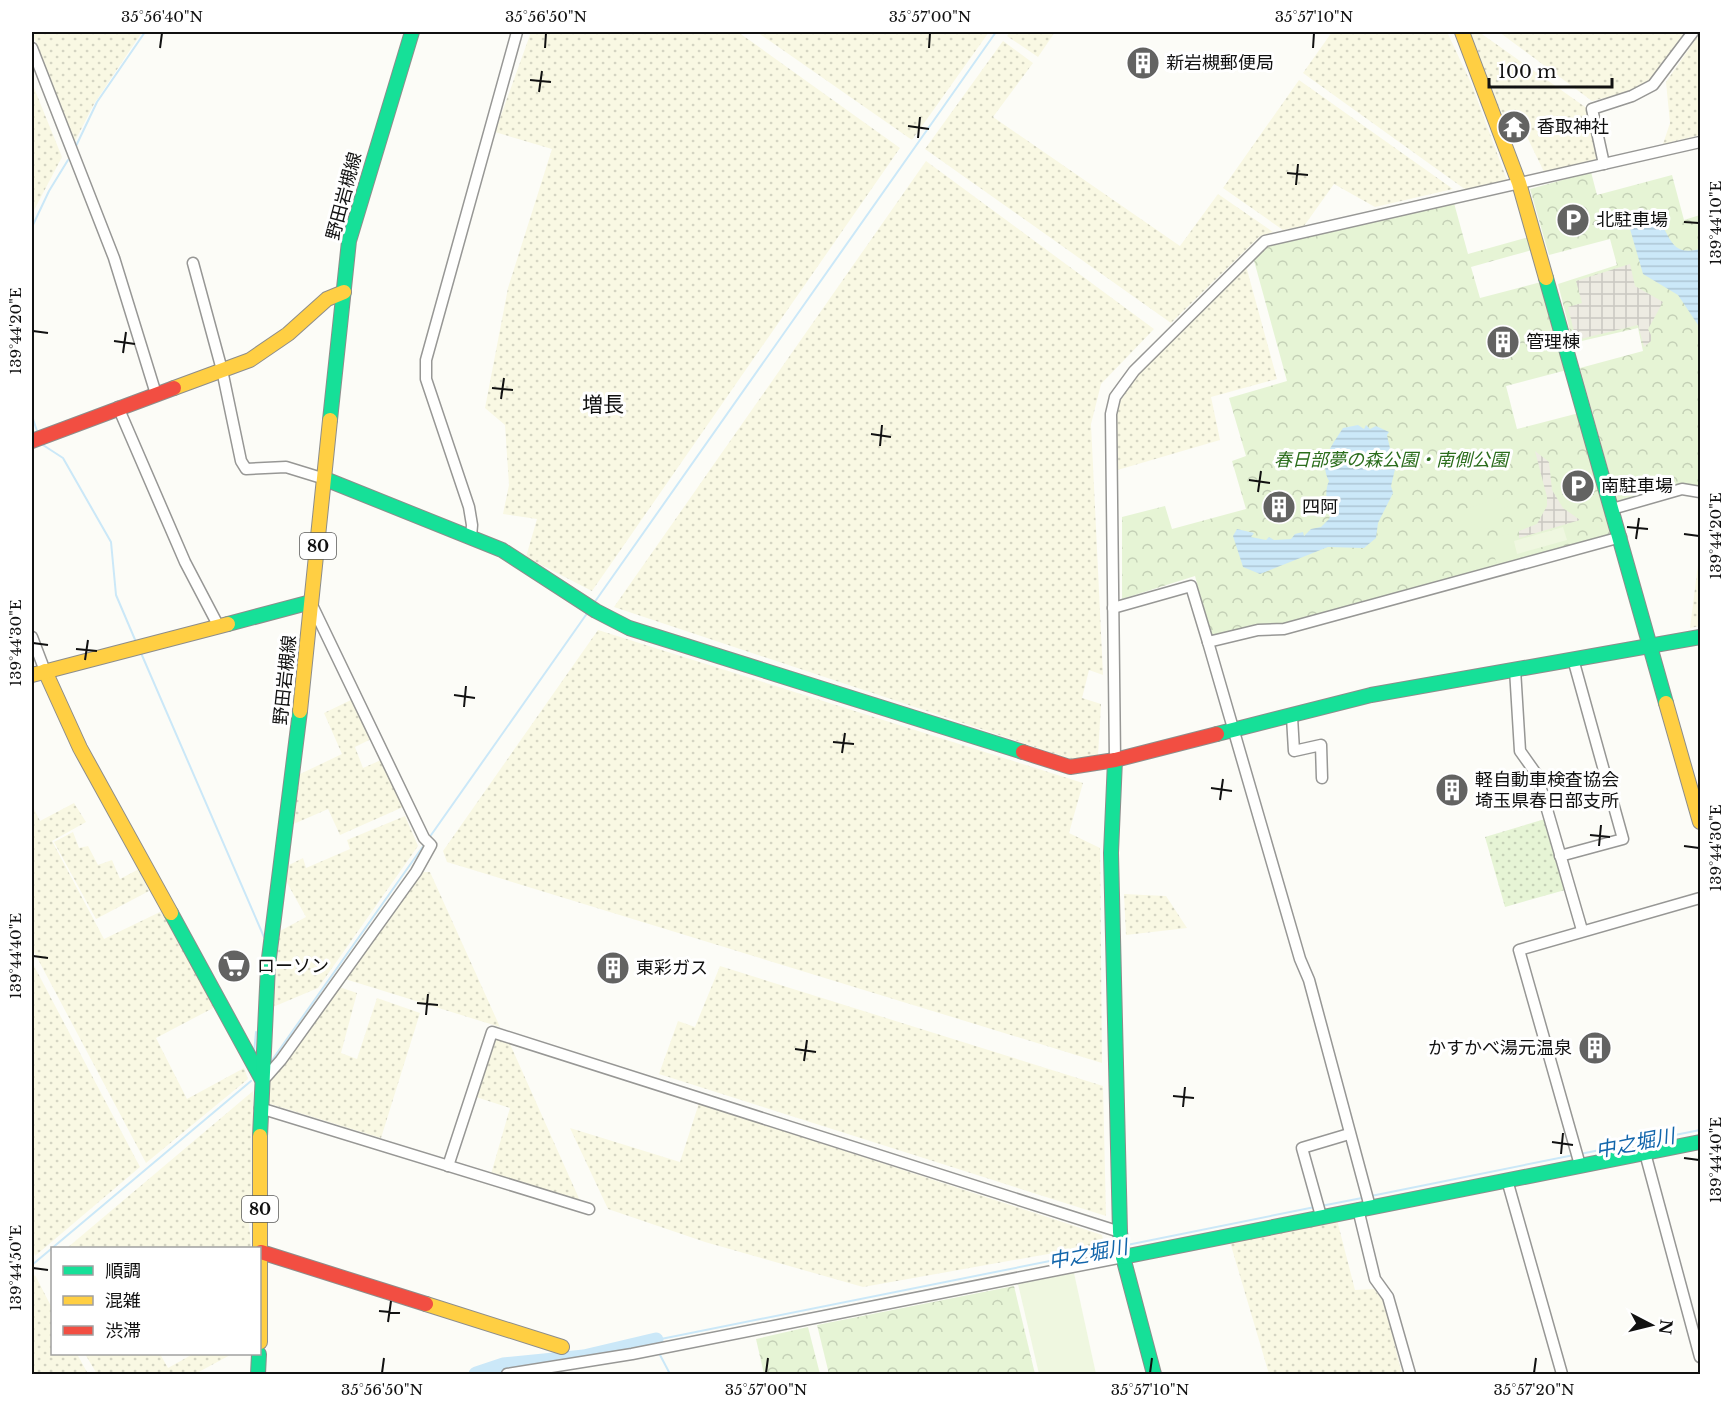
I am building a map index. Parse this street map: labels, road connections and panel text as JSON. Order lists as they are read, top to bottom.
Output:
{
  "streets": {
    "street": ["野田岩槻線", "80"]
  },
  "districts": ["増長"],
  "water": ["中之堀川"],
  "parks": ["春日部夢の森公園・南側公園"],
  "places": {
    "building": [
      "新岩槻郵便局",
      "管理棟",
      "四阿",
      "軽自動車検査協会 埼玉県春日部支所",
      "東彩ガス",
      "かすかべ湯元温泉"
    ],
    "temple": ["香取神社"],
    "parking": ["北駐車場", "南駐車場"],
    "supermarket": ["ローソン"]
  },
  "legend": ["順調", "混雑", "渋滞"],
  "scale_bar": "100 m",
  "north": "right",
  "coordinates": [
    "35°56'40\"N",
    "35°56'50\"N",
    "35°57'00\"N",
    "35°57'10\"N",
    "139°44'10\"E",
    "139°44'20\"E",
    "139°44'30\"E",
    "139°44'40\"E",
    "139°44'50\"E",
    "35°57'20\"N"
  ]
}
